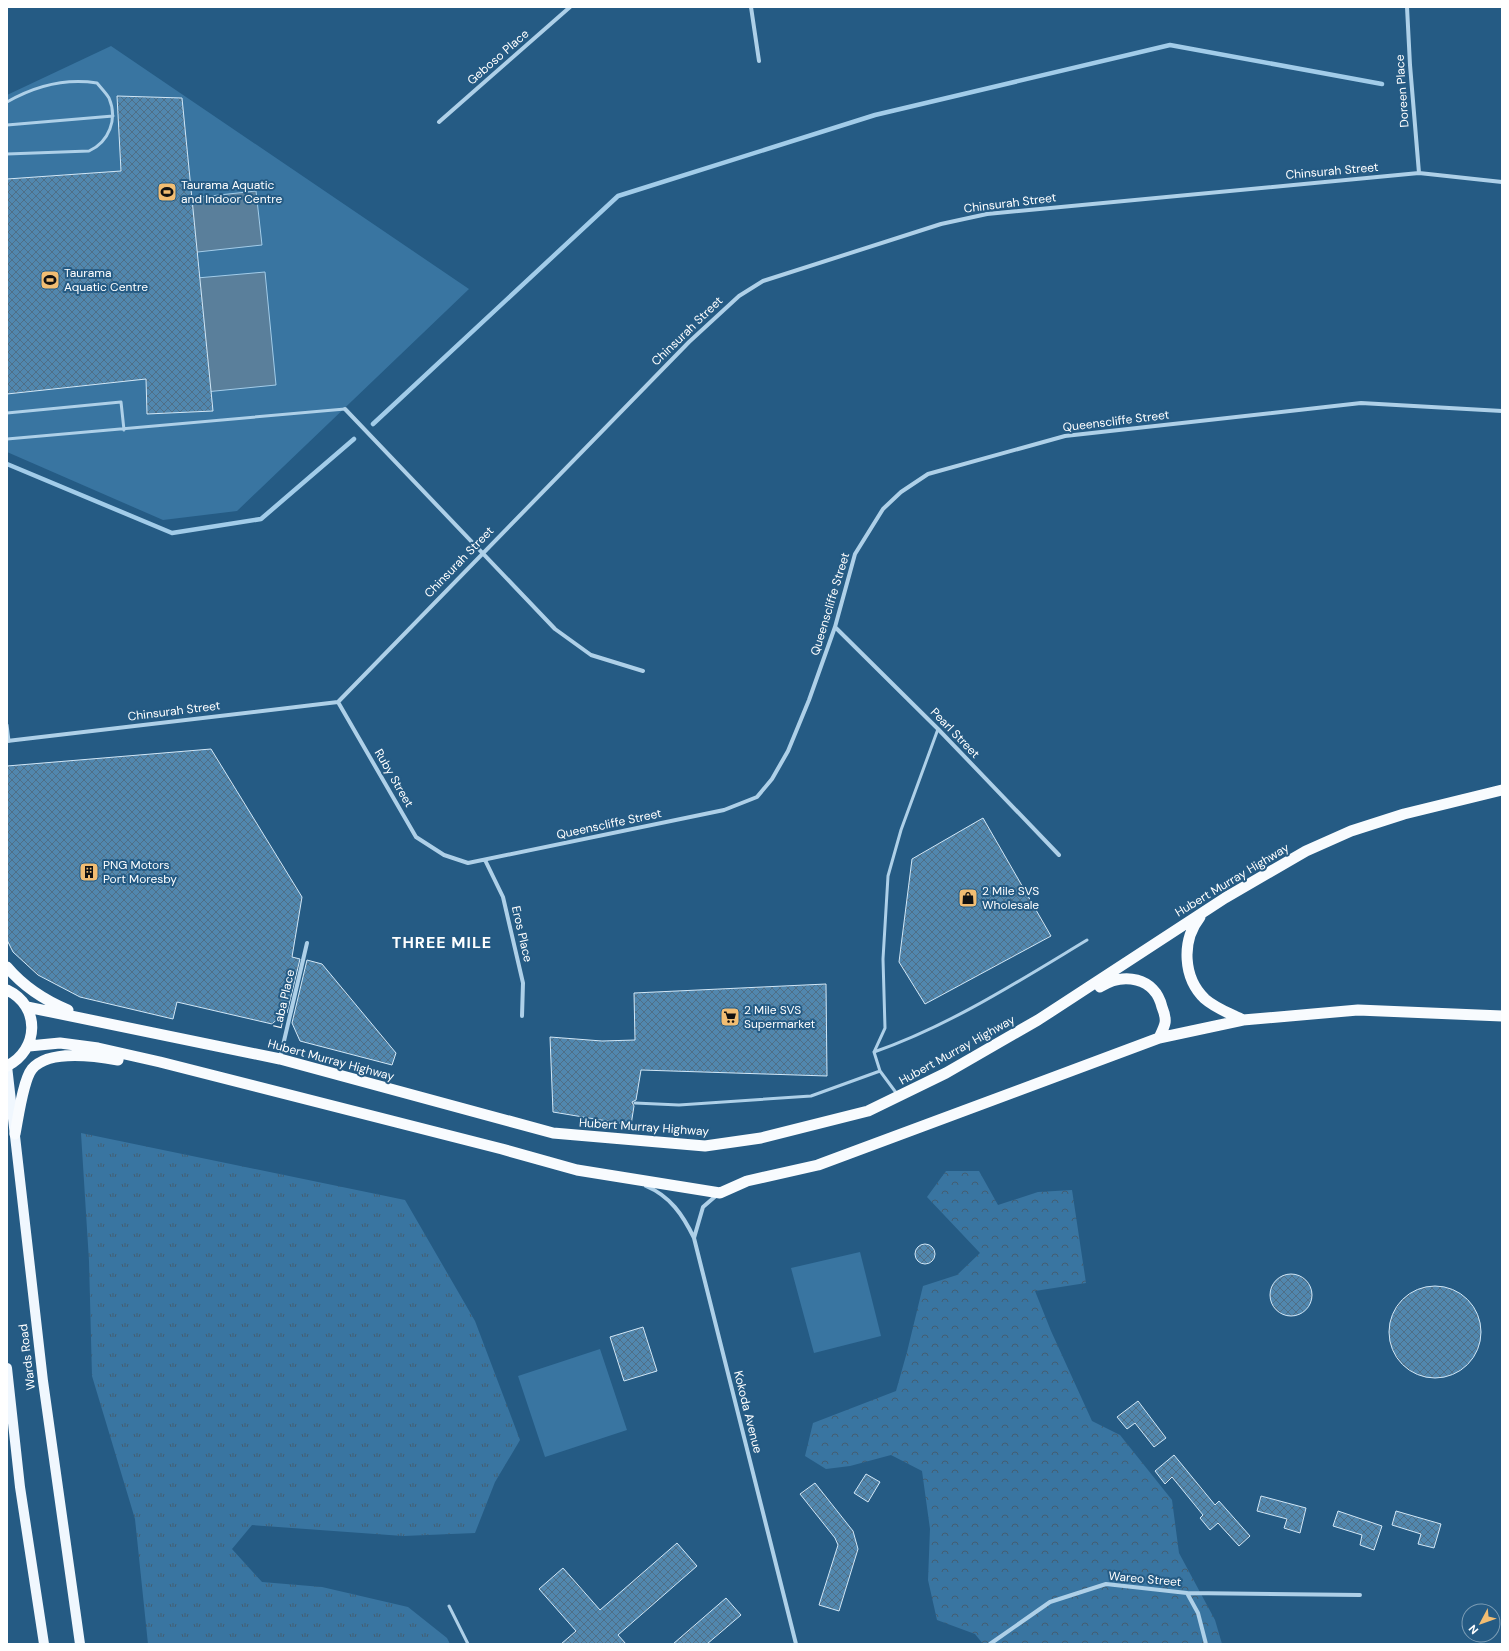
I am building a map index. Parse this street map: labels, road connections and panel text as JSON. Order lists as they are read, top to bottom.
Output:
{
  "streets": {
    "highway": ["Hubert Murray Highway"],
    "main road": ["Wards Road"],
    "street": [
      "Geboso Place",
      "Doreen Place",
      "Chinsurah Street",
      "Queenscliffe Street",
      "Pearl Street",
      "Ruby Street",
      "Eros Place",
      "Laba Place",
      "Kokoda Avenue",
      "Wareo Street"
    ]
  },
  "crossings": [
    ["Doreen Place", "Chinsurah Street"],
    ["Chinsurah Street", "Ruby Street"],
    ["Queenscliffe Street", "Pearl Street"],
    ["Queenscliffe Street", "Ruby Street"],
    ["Queenscliffe Street", "Eros Place"],
    ["Hubert Murray Highway", "Laba Place"]
  ],
  "districts": ["THREE MILE"],
  "places": {
    "sports": ["Taurama Aquatic and Indoor Centre", "Taurama Aquatic Centre"],
    "building": ["PNG Motors Port Moresby"],
    "shop": ["2 Mile SVS Wholesale"],
    "supermarket": ["2 Mile SVS Supermarket"]
  },
  "north": "bottom left"
}
